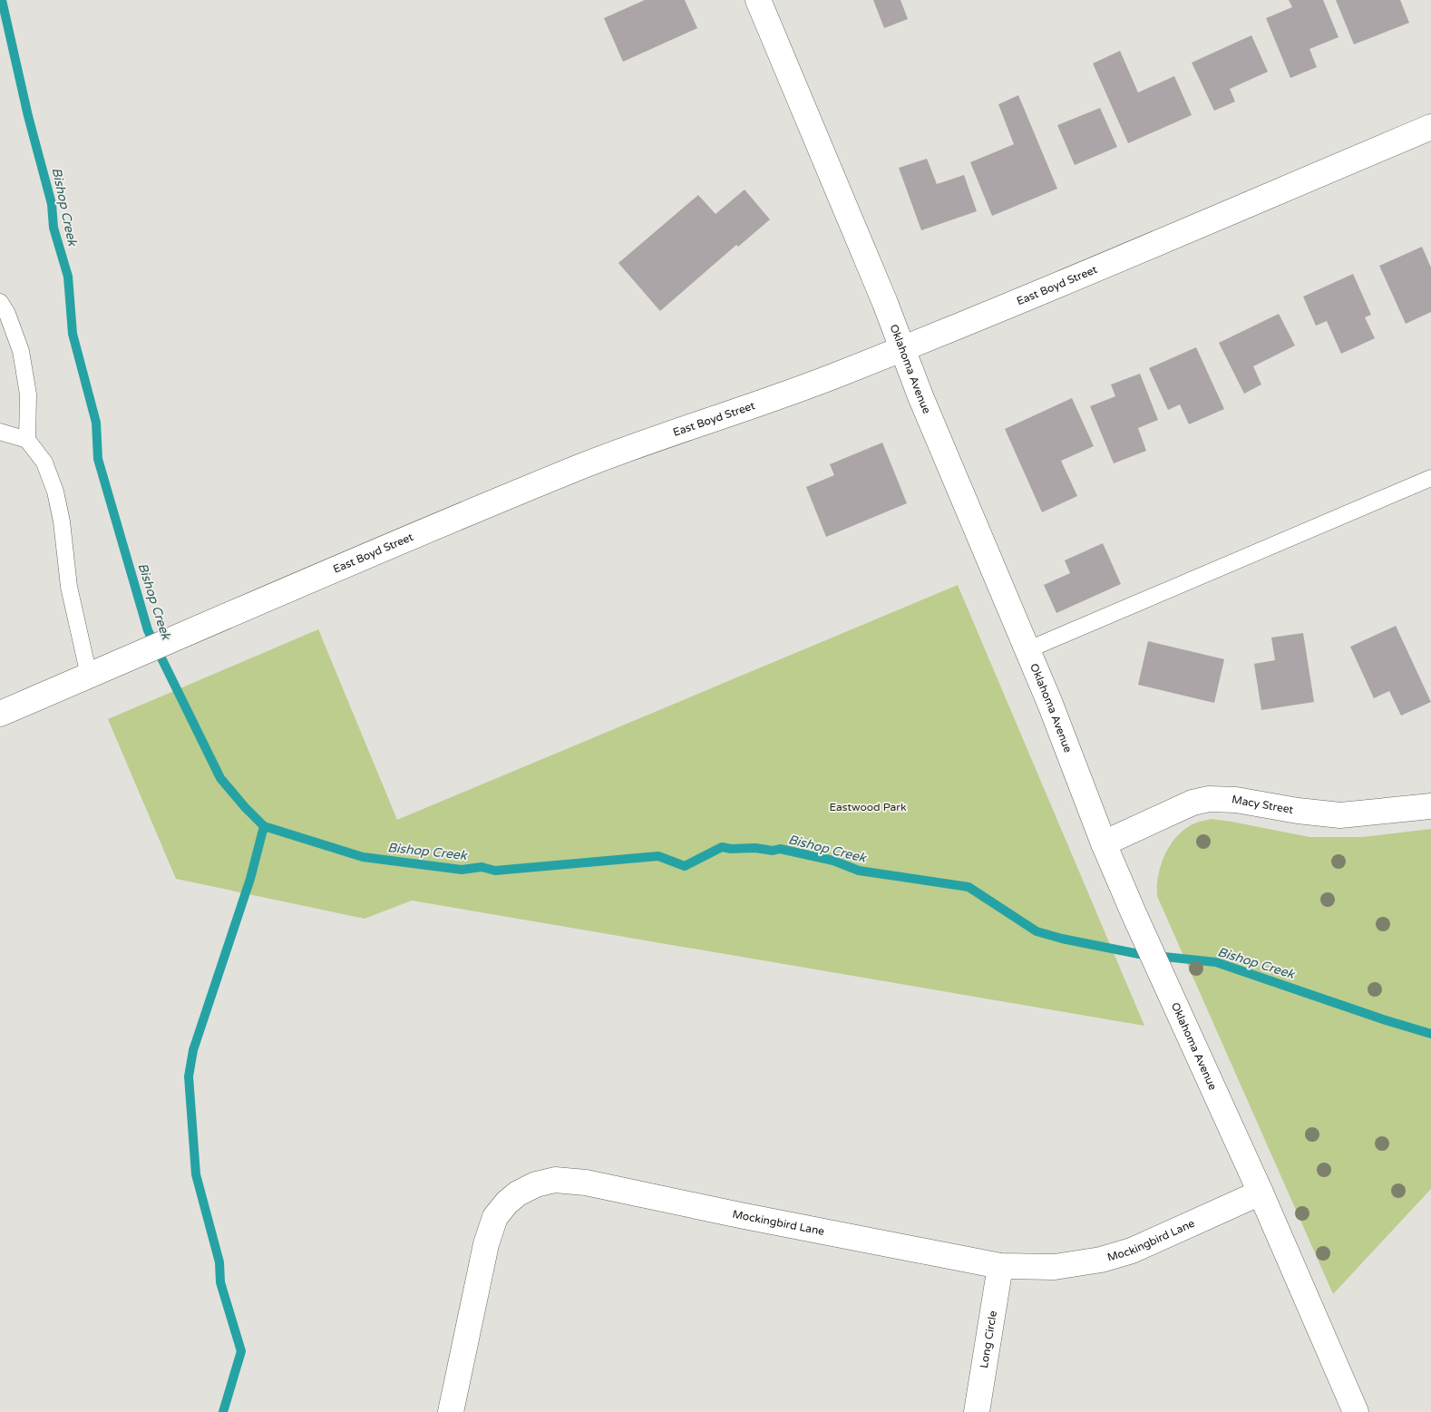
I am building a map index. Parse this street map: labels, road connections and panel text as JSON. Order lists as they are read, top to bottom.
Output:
{
  "streets": {
    "street": [
      "East Boyd Street",
      "Oklahoma Avenue",
      "Macy Street",
      "Mockingbird Lane",
      "Long Circle"
    ]
  },
  "crossings": [
    ["East Boyd Street", "Oklahoma Avenue"],
    ["Oklahoma Avenue", "Macy Street"],
    ["Oklahoma Avenue", "Mockingbird Lane"],
    ["Mockingbird Lane", "Long Circle"]
  ],
  "water": ["Bishop Creek"],
  "parks": ["Eastwood Park"]
}
